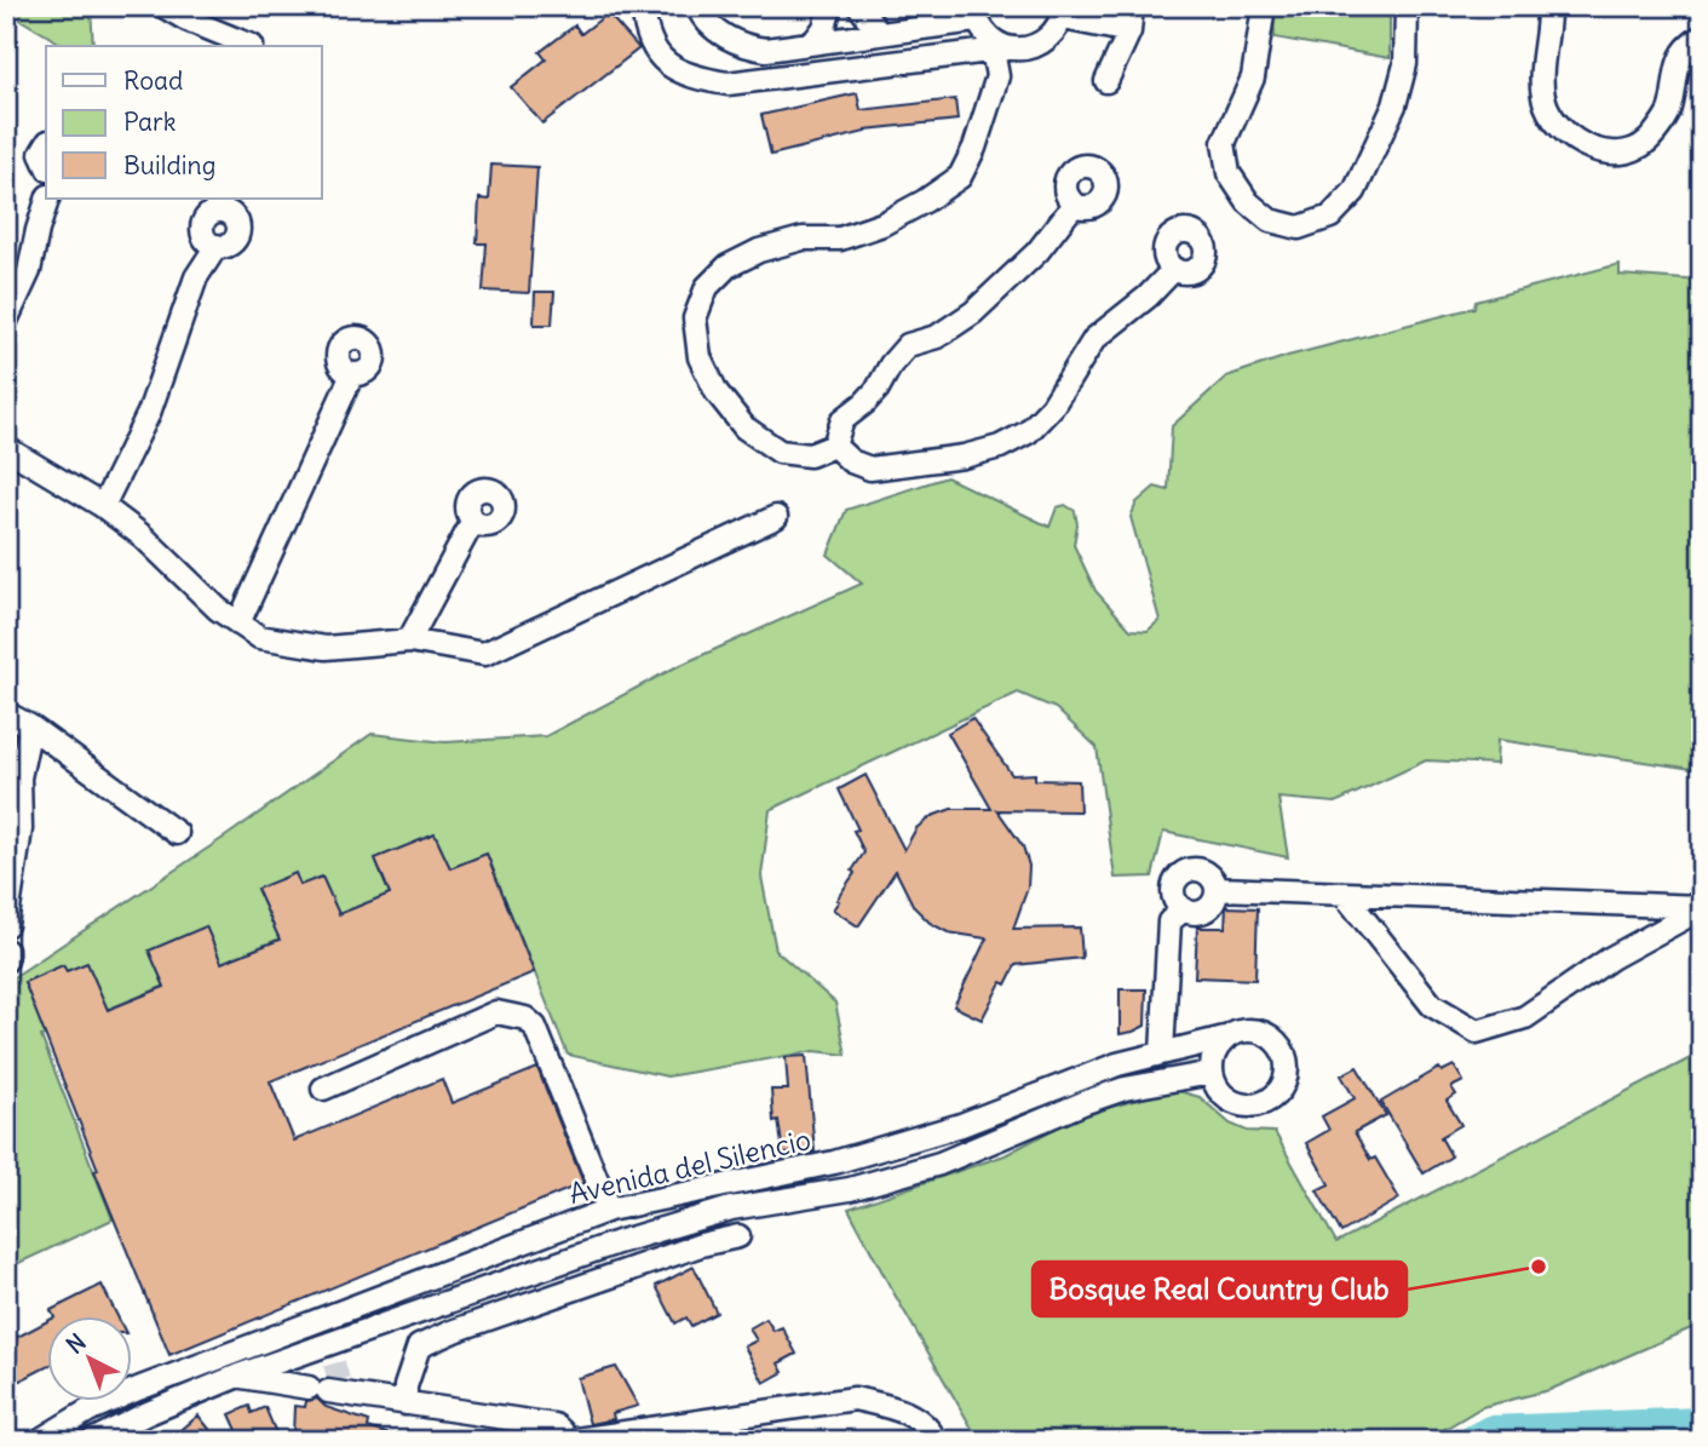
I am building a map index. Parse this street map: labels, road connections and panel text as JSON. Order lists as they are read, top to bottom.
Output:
{
  "streets": {
    "street": ["Avenida del Silencio"]
  },
  "places": ["Bosque Real Country Club"],
  "legend": ["Road", "Park", "Building"],
  "north": "top left"
}
